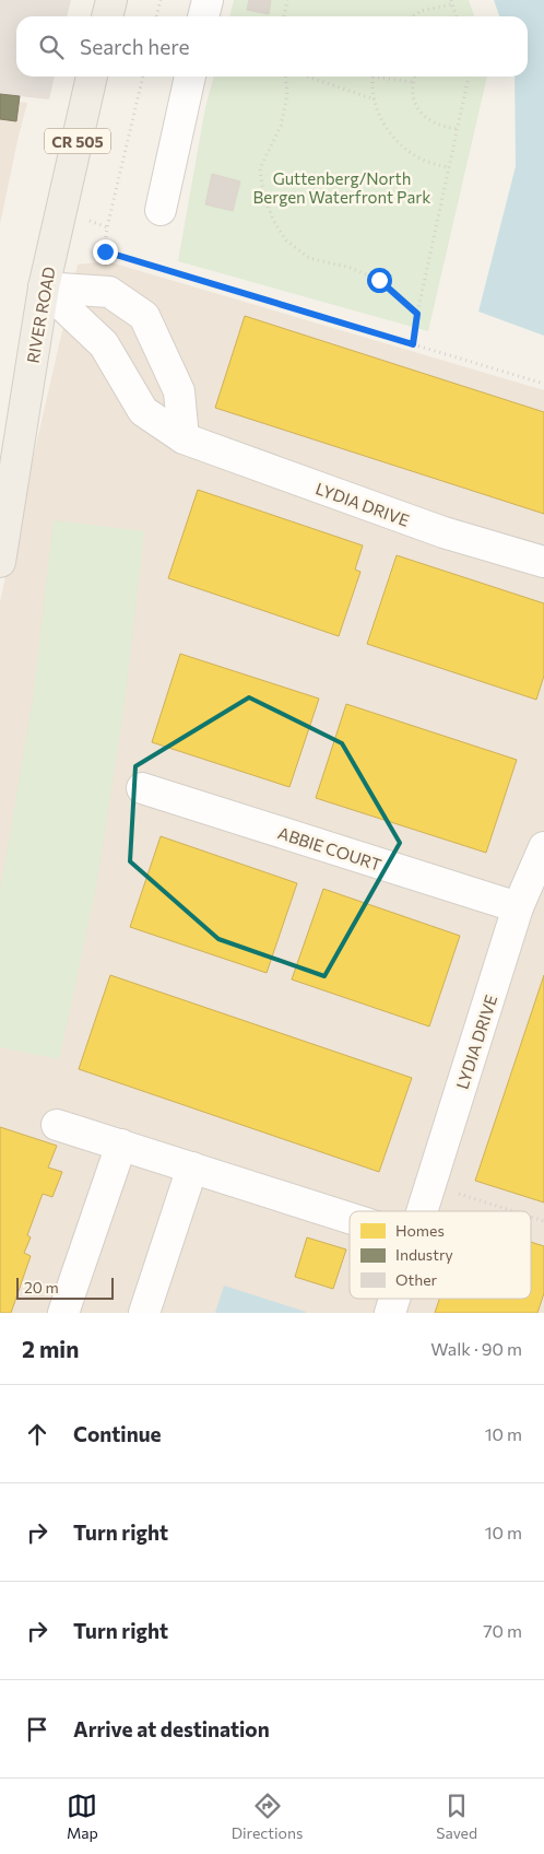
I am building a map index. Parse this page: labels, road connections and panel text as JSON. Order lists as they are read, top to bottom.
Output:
{
  "streets": {
    "main road": ["CR 505", "RIVER ROAD"],
    "street": ["LYDIA DRIVE", "ABBIE COURT"]
  },
  "crossings": [
    ["RIVER ROAD", "LYDIA DRIVE"],
    ["LYDIA DRIVE", "ABBIE COURT"]
  ],
  "parks": ["Guttenberg/North Bergen Waterfront Park"],
  "legend": ["Homes", "Industry", "Other"],
  "scale_bar": "20 m",
  "page": {
    "search": "Search here",
    "scale": "20 m",
    "heading": ["2 min", "Walk · 90 m"],
    "list": [
      ["Continue", "10 m"],
      ["Turn right", "10 m"],
      ["Turn right", "70 m"],
      "Arrive at destination"
    ],
    "nav": ["Map", "Directions", "Saved"]
  }
}
